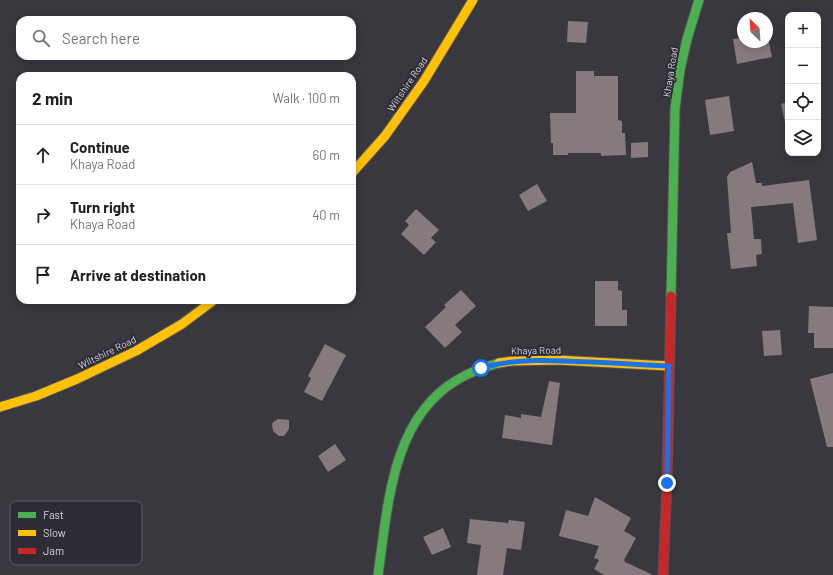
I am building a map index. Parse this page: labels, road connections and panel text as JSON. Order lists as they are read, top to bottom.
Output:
{
  "streets": {
    "street": ["Khaya Road", "Wiltshire Road"]
  },
  "legend": ["Fast", "Slow", "Jam"],
  "north": "top left",
  "page": {
    "map_buttons": ["+", "−"],
    "search": "Search here",
    "heading": ["2 min", "Walk · 100 m"],
    "list": [
      ["Continue", "Khaya Road", "60 m"],
      ["Turn right", "Khaya Road", "40 m"],
      "Arrive at destination"
    ]
  }
}
